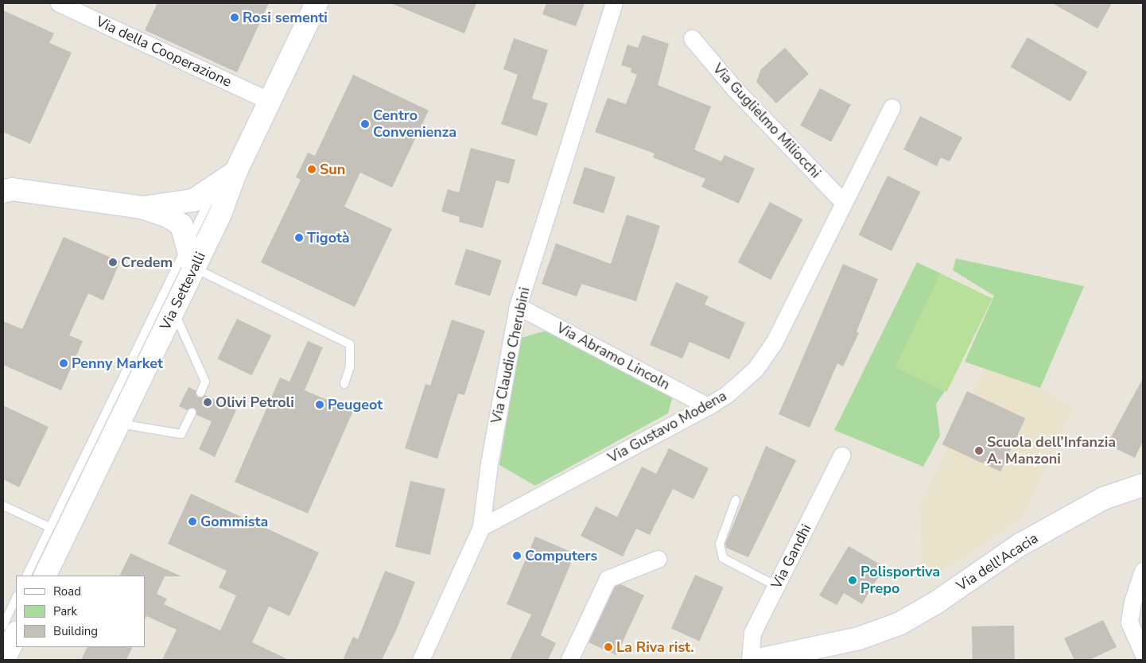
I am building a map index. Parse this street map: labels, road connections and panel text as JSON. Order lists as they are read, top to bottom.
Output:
{
  "streets": {
    "main road": ["Via Settevalli", "Via dell'Acacia"],
    "street": [
      "Via della Cooperazione",
      "Via Guglielmo Miliocchi",
      "Via Claudio Cherubini",
      "Via Abramo Lincoln",
      "Via Gustavo Modena",
      "Via Gandhi"
    ]
  },
  "crossings": [
    ["Via della Cooperazione", "Via Settevalli"],
    ["Via Guglielmo Miliocchi", "Via Gustavo Modena"],
    ["Via Claudio Cherubini", "Via Abramo Lincoln"],
    ["Via Claudio Cherubini", "Via Gustavo Modena"],
    ["Via Abramo Lincoln", "Via Gustavo Modena"]
  ],
  "places": [
    "Rosi sementi",
    "Centro Convenienza",
    "Sun",
    "Tigotà",
    "Credem",
    "Penny Market",
    "Olivi Petroli",
    "Peugeot",
    "Scuola dell’Infanzia A. Manzoni",
    "Gommista",
    "Computers",
    "Polisportiva Prepo",
    "La Riva rist."
  ],
  "legend": ["Road", "Park", "Building"]
}
